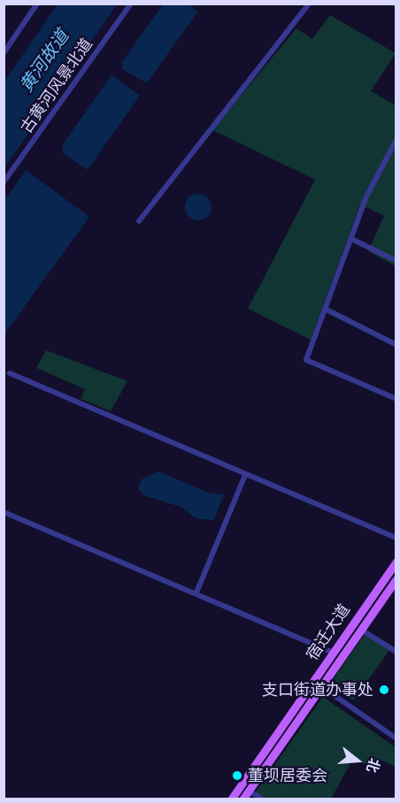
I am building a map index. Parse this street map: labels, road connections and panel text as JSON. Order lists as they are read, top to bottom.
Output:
{
  "streets": {
    "main road": ["宿迁大道"],
    "street": ["古黄河风景北道"]
  },
  "water": ["黄河故道"],
  "places": ["支口街道办事处", "董坝居委会"],
  "north": "right"
}
